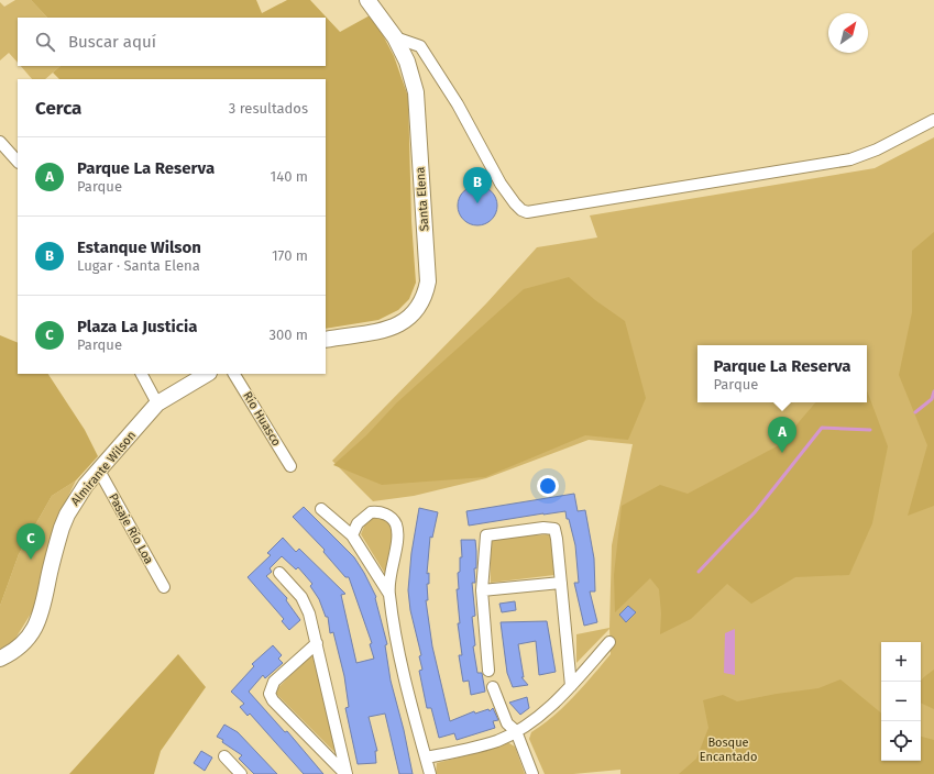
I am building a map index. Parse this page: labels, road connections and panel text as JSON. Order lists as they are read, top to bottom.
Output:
{
  "streets": {
    "street": [
      "Santa Elena",
      "Río Huasco",
      "Almirante Wilson",
      "Pasaje Río Loa"
    ]
  },
  "crossings": [
    ["Almirante Wilson", "Pasaje Río Loa"]
  ],
  "parks": ["Bosque Encantado"],
  "north": "top right",
  "page": {
    "search": "Buscar aquí",
    "heading": ["Cerca", "3 resultados"],
    "list": [
      {
        "mark": "A",
        "name": "Parque La Reserva",
        "note": "Parque",
        "value": "140 m"
      },
      {
        "mark": "B",
        "name": "Estanque Wilson",
        "note": "Lugar · Santa Elena",
        "value": "170 m"
      },
      {
        "mark": "C",
        "name": "Plaza La Justicia",
        "note": "Parque",
        "value": "300 m"
      }
    ],
    "pins": ["B", "A", "C"],
    "popup": ["Parque La Reserva", "Parque"],
    "map_buttons": ["+", "−"]
  }
}
